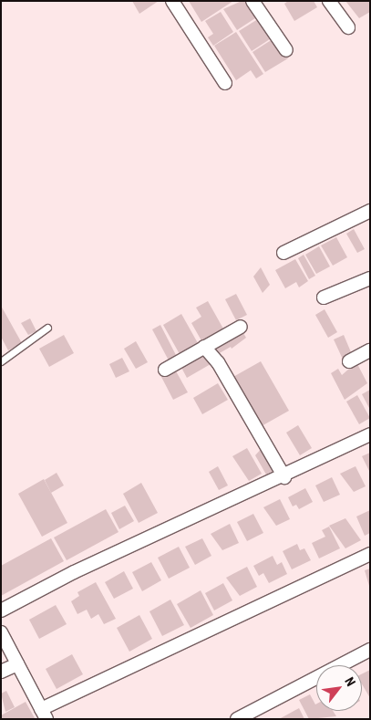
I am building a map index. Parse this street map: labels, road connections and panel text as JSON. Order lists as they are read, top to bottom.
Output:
{
  "north": "top right"
}
